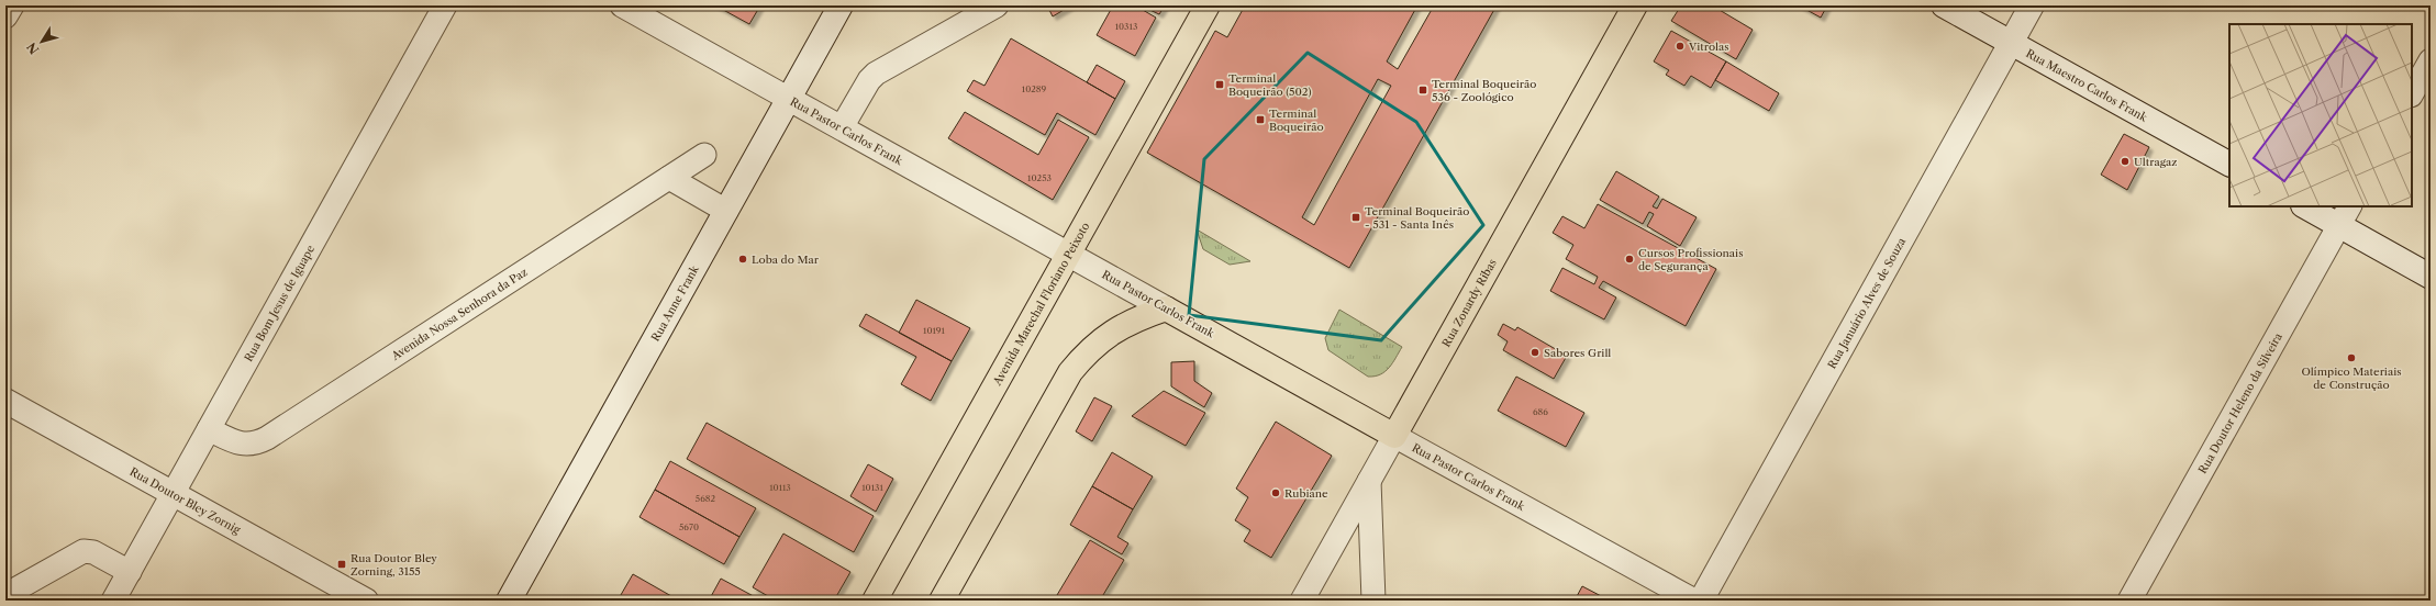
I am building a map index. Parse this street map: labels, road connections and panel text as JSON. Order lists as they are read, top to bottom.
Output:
{
  "streets": {
    "main road": ["Rua Pastor Carlos Frank", "Avenida Marechal Floriano Peixoto", "Rua Zonardy Ribas"],
    "street": [
      "Rua Maestro Carlos Frank",
      "Rua Bom Jesus de Iguape",
      "Rua Anne Frank",
      "Rua Januário Alves de Souza",
      "Avenida Nossa Senhora da Paz",
      "Rua Doutor Heleno da Silveira",
      "Rua Doutor Bley Zornig"
    ]
  },
  "crossings": [
    ["Rua Maestro Carlos Frank", "Rua Januário Alves de Souza"],
    ["Rua Pastor Carlos Frank", "Rua Anne Frank"],
    ["Rua Pastor Carlos Frank", "Avenida Marechal Floriano Peixoto"],
    ["Rua Pastor Carlos Frank", "Rua Zonardy Ribas"],
    ["Rua Bom Jesus de Iguape", "Avenida Nossa Senhora da Paz"],
    ["Rua Bom Jesus de Iguape", "Rua Doutor Bley Zornig"]
  ],
  "places": {
    "other": [
      "Vitrolas",
      "Ultragaz",
      "Loba do Mar",
      "Cursos Profissionais de Segurança",
      "Sabores Grill",
      "Olímpico Materiais de Construção",
      "Rubiane"
    ],
    "transit": [
      "Terminal Boqueirão (502)",
      "Terminal Boqueirão 536 - Zoológico",
      "Terminal Boqueirão",
      "Terminal Boqueirão - 531 - Santa Inês",
      "Rua Doutor Bley Zorning, 3155"
    ]
  },
  "house_numbers": [
    "10313",
    "10289",
    "10253",
    "10191",
    "686",
    "10113",
    "10131",
    "5682",
    "5670"
  ],
  "north": "bottom left"
}
